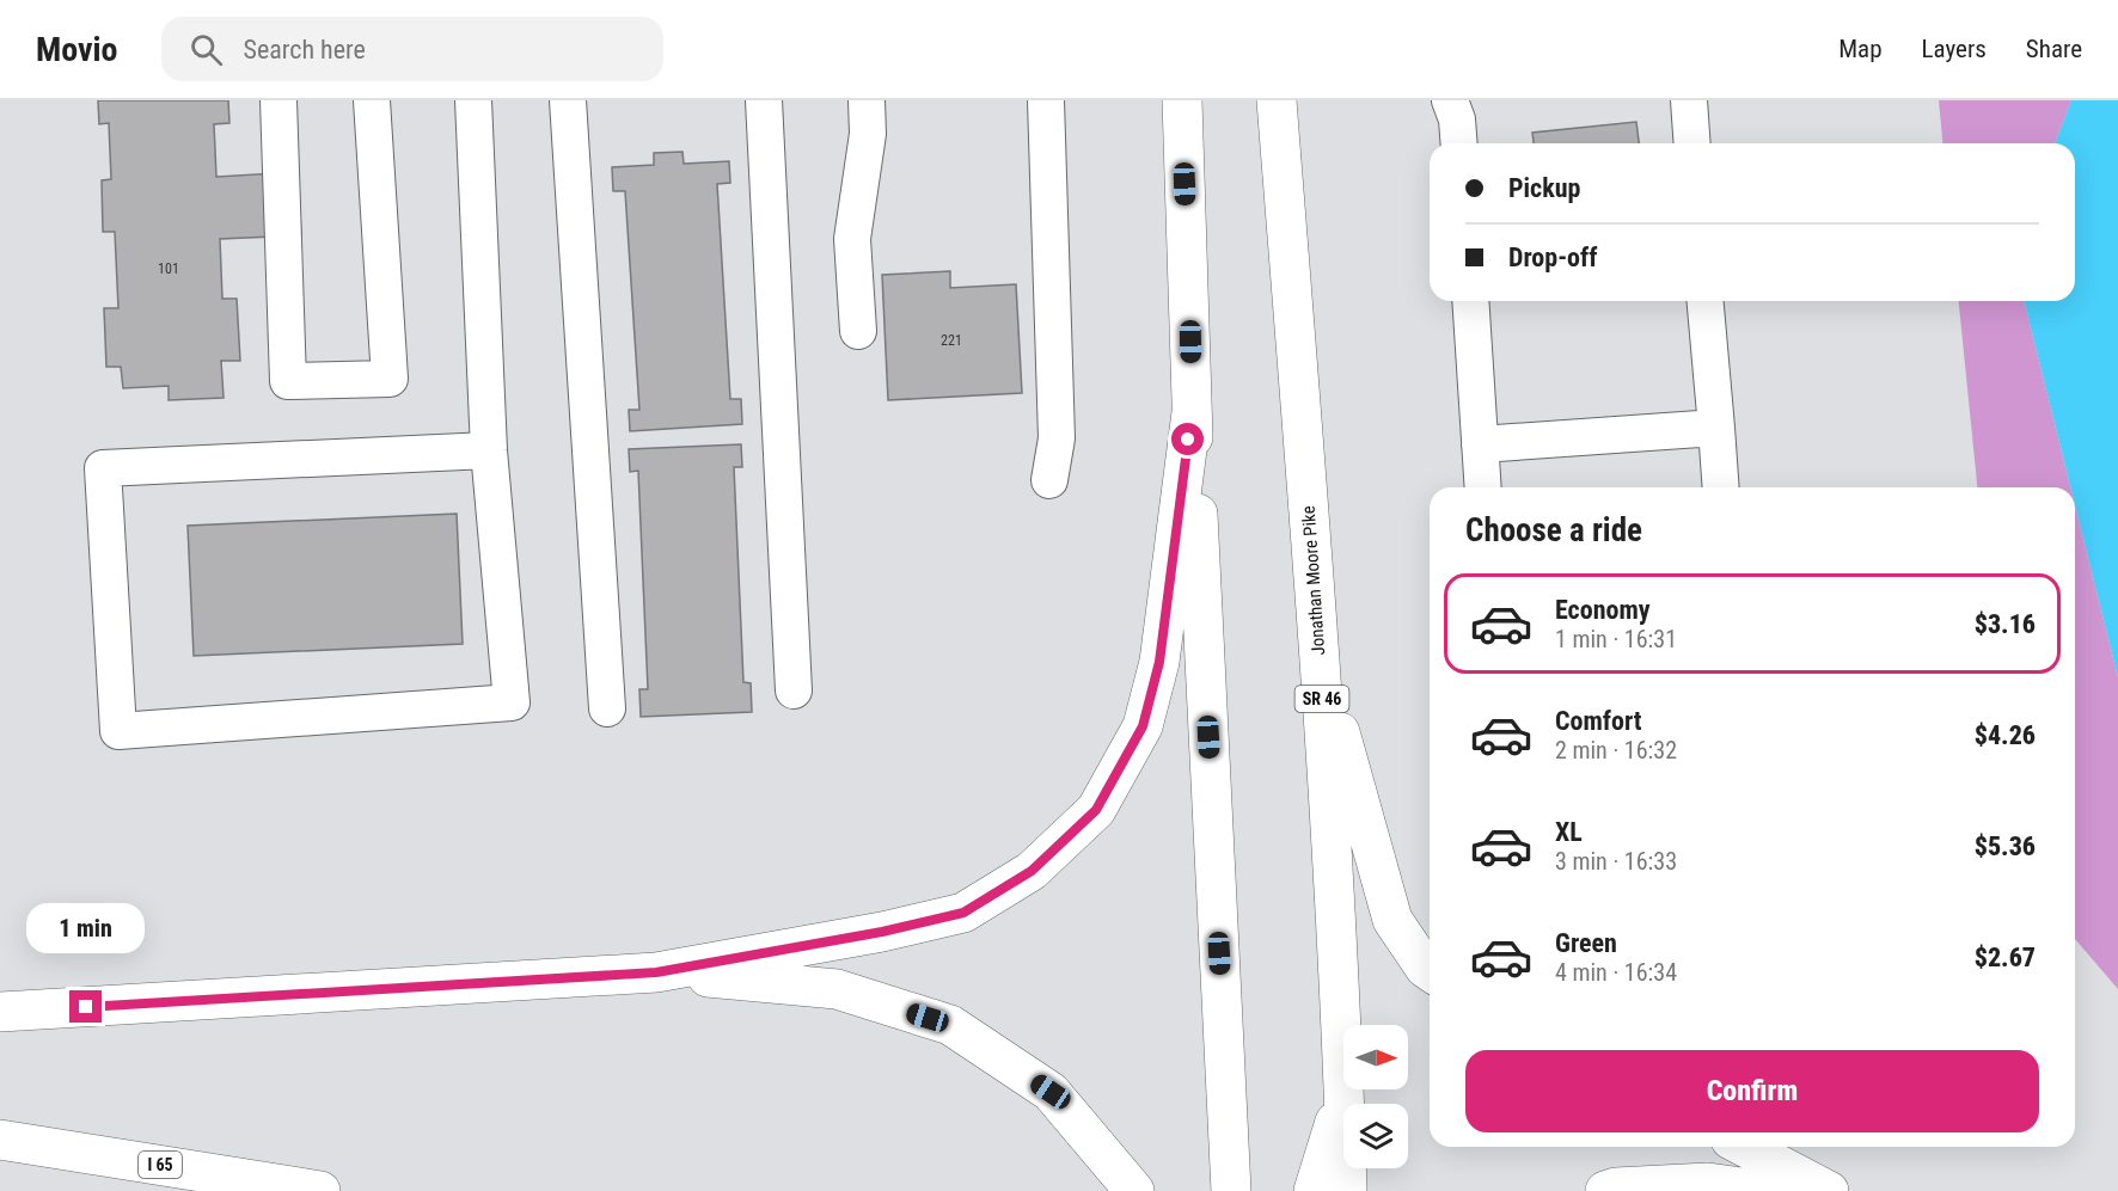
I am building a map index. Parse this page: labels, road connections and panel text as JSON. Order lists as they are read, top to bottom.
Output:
{
  "streets": {
    "highway": ["Jonathan Moore Pike", "SR 46", "I 65"]
  },
  "house_numbers": ["101", "221"],
  "north": "right",
  "page": {
    "header": "Movio",
    "search": "Search here",
    "nav": ["Map", "Layers", "Share"],
    "banner": ["Pickup", "Drop-off"],
    "heading": "Choose a ride",
    "list": [
      {
        "name": "Economy",
        "note": "1 min · 16:31",
        "value": "$3.16"
      },
      {
        "name": "Comfort",
        "note": "2 min · 16:32",
        "value": "$4.26"
      },
      {
        "name": "XL",
        "note": "3 min · 16:33",
        "value": "$5.36"
      },
      {
        "name": "Green",
        "note": "4 min · 16:34",
        "value": "$2.67"
      }
    ],
    "bubble": "1 min",
    "buttons": "Confirm"
  }
}
